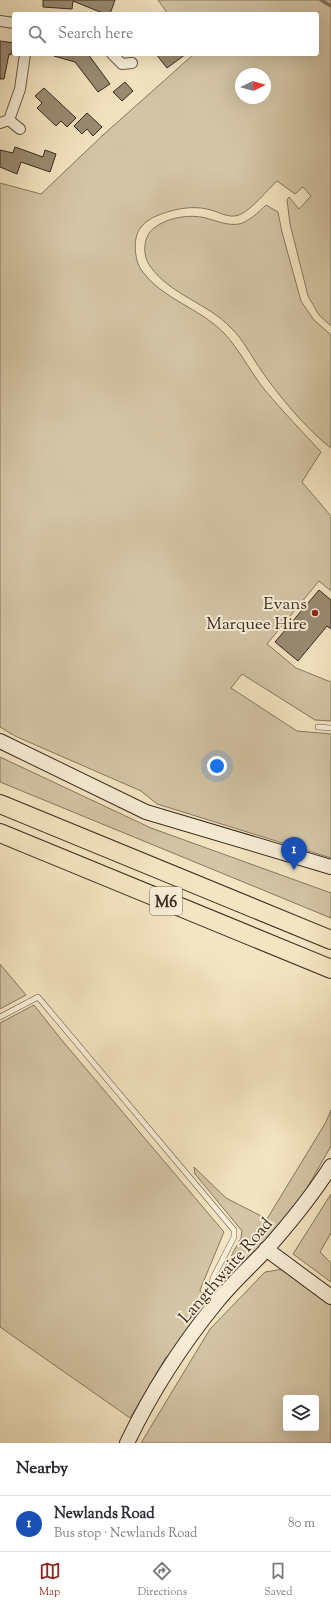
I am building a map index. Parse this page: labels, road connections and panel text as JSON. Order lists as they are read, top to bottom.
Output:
{
  "streets": {
    "highway": ["M6"],
    "street": ["Langthwaite Road"]
  },
  "places": ["Evans Marquee Hire"],
  "north": "right",
  "page": {
    "search": "Search here",
    "pins": "1",
    "heading": "Nearby",
    "list": [
      {
        "mark": "1",
        "name": "Newlands Road",
        "note": "Bus stop · Newlands Road",
        "value": "80 m"
      }
    ],
    "nav": ["Map", "Directions", "Saved"]
  }
}
